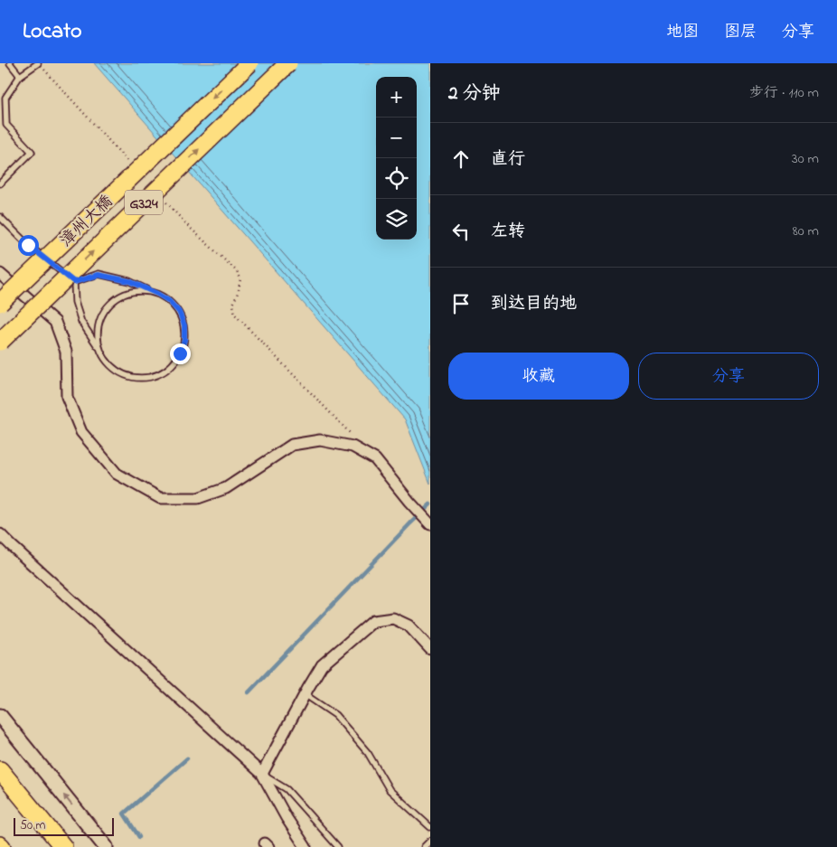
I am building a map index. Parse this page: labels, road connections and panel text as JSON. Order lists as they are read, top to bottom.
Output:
{
  "streets": {
    "highway": ["G324", "漳州大橋"]
  },
  "scale_bar": "50 m",
  "page": {
    "header": "Locato",
    "nav": ["地图", "图层", "分享"],
    "heading": ["2 分钟", "步行 · 110 m"],
    "map_buttons": ["+", "−"],
    "list": [
      ["直行", "30 m"],
      ["左转", "80 m"],
      "到达目的地"
    ],
    "buttons": ["收藏", "分享"],
    "scale": "50 m"
  }
}
